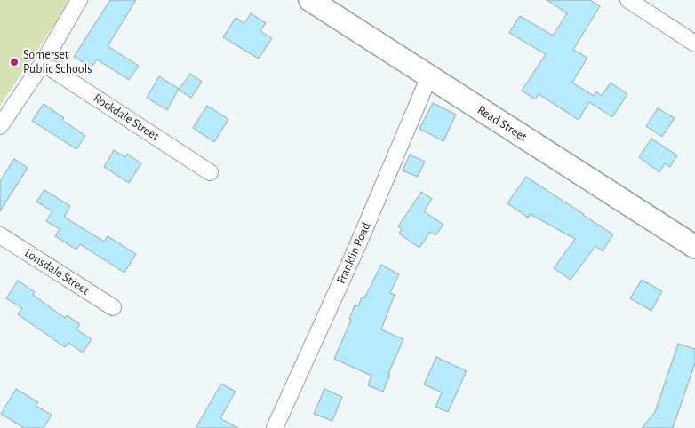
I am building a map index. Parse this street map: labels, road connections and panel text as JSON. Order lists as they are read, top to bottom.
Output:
{
  "streets": {
    "main road": ["Read Street"],
    "street": ["Rockdale Street", "Franklin Road", "Lonsdale Street"]
  },
  "crossings": [
    ["Read Street", "Franklin Road"]
  ],
  "places": ["Somerset Public Schools"]
}
